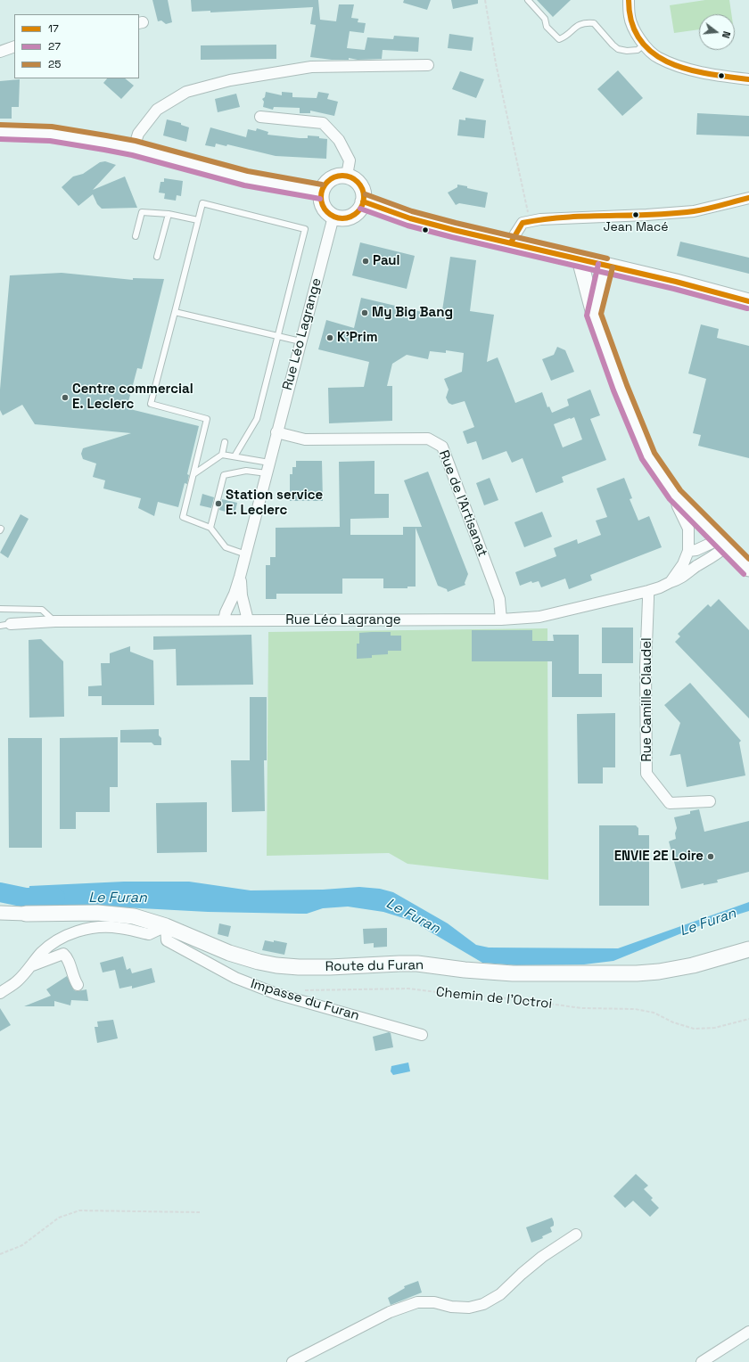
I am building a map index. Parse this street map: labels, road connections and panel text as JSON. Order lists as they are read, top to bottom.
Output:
{
  "streets": {
    "main road": ["Route du Furan"],
    "street": [
      "Rue Léo Lagrange",
      "Rue de l'Artisanat",
      "Rue Camille Claudel",
      "Impasse du Furan"
    ],
    "path": ["Chemin de l'Octroi"]
  },
  "crossings": [
    ["Rue Léo Lagrange", "Rue de l'Artisanat"],
    ["Rue Léo Lagrange", "Rue Camille Claudel"],
    ["Route du Furan", "Impasse du Furan"]
  ],
  "water": ["Le Furan"],
  "places": [
    "Jean Macé",
    "Paul",
    "My Big Bang",
    "K'Prim",
    "Centre commercial E. Leclerc",
    "Station service E. Leclerc",
    "ENVIE 2E Loire"
  ],
  "lines": ["transit line 17", "transit line 25", "transit line 27"],
  "legend": ["17", "27", "25"],
  "north": "right"
}
